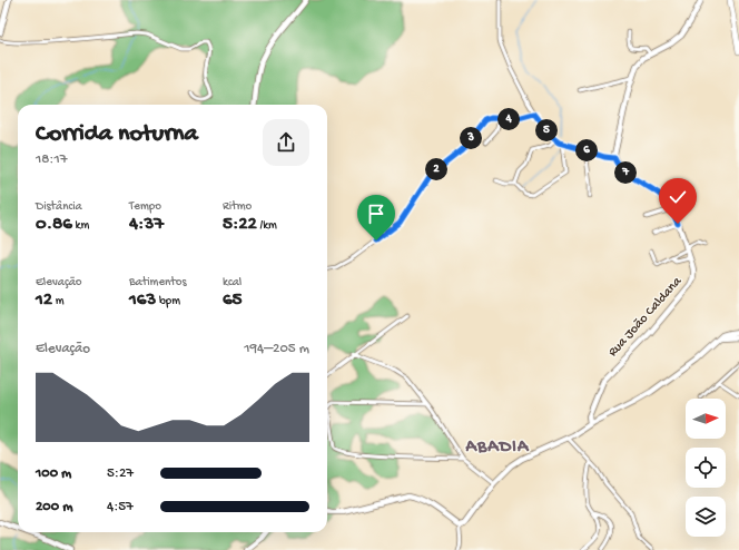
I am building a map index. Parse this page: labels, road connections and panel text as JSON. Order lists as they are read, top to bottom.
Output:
{
  "streets": {
    "street": ["Rua João Caldana"]
  },
  "districts": ["ABADIA"],
  "north": "right",
  "page": {
    "heading": ["Corrida noturna", "18:17"],
    "pins": [
      "4",
      "5",
      "3",
      "6",
      "2",
      "7"
    ],
    "stats": [
      ["Distância", "0.86 km"],
      ["Tempo", "4:37"],
      ["Ritmo", "5:22 /km"],
      ["Elevação", "12 m"],
      ["Batimentos", "163 bpm"],
      ["kcal", "65"]
    ],
    "chart": ["Elevação", "194–205 m"],
    "list": [
      {
        "name": "100 m",
        "note": "5:27"
      },
      {
        "name": "200 m",
        "note": "4:57"
      }
    ]
  }
}
